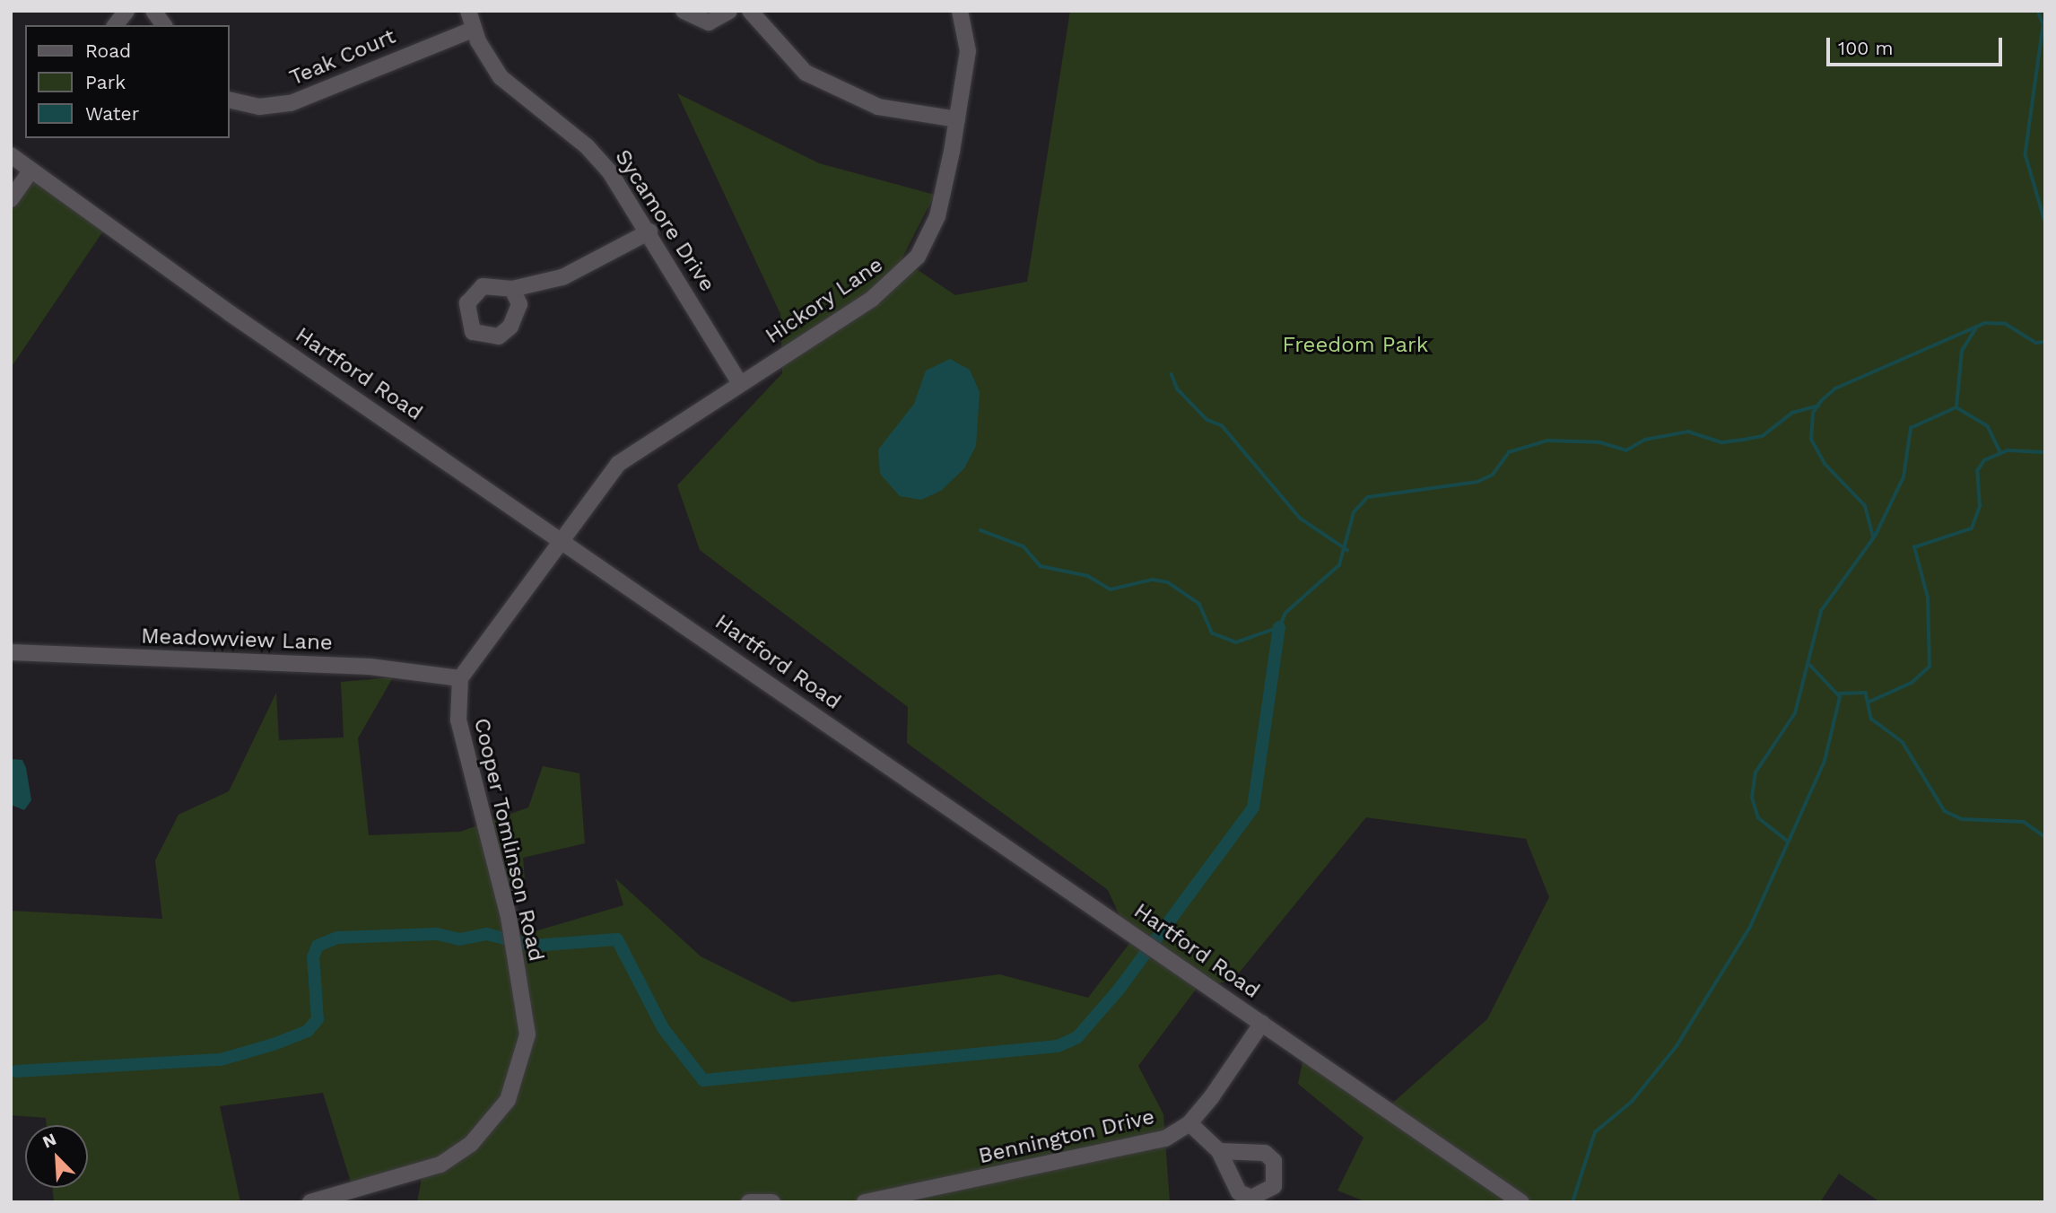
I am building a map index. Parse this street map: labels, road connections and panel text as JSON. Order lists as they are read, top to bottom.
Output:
{
  "streets": {
    "street": [
      "Teak Court",
      "Sycamore Drive",
      "Hickory Lane",
      "Hartford Road",
      "Meadowview Lane",
      "Cooper Tomlinson Road",
      "Bennington Drive"
    ]
  },
  "crossings": [
    ["Teak Court", "Sycamore Drive"],
    ["Sycamore Drive", "Hickory Lane"],
    ["Hickory Lane", "Hartford Road"],
    ["Hartford Road", "Bennington Drive"],
    ["Meadowview Lane", "Cooper Tomlinson Road"]
  ],
  "parks": ["Freedom Park"],
  "legend": ["Road", "Park", "Water"],
  "scale_bar": "100 m",
  "north": "top left"
}
